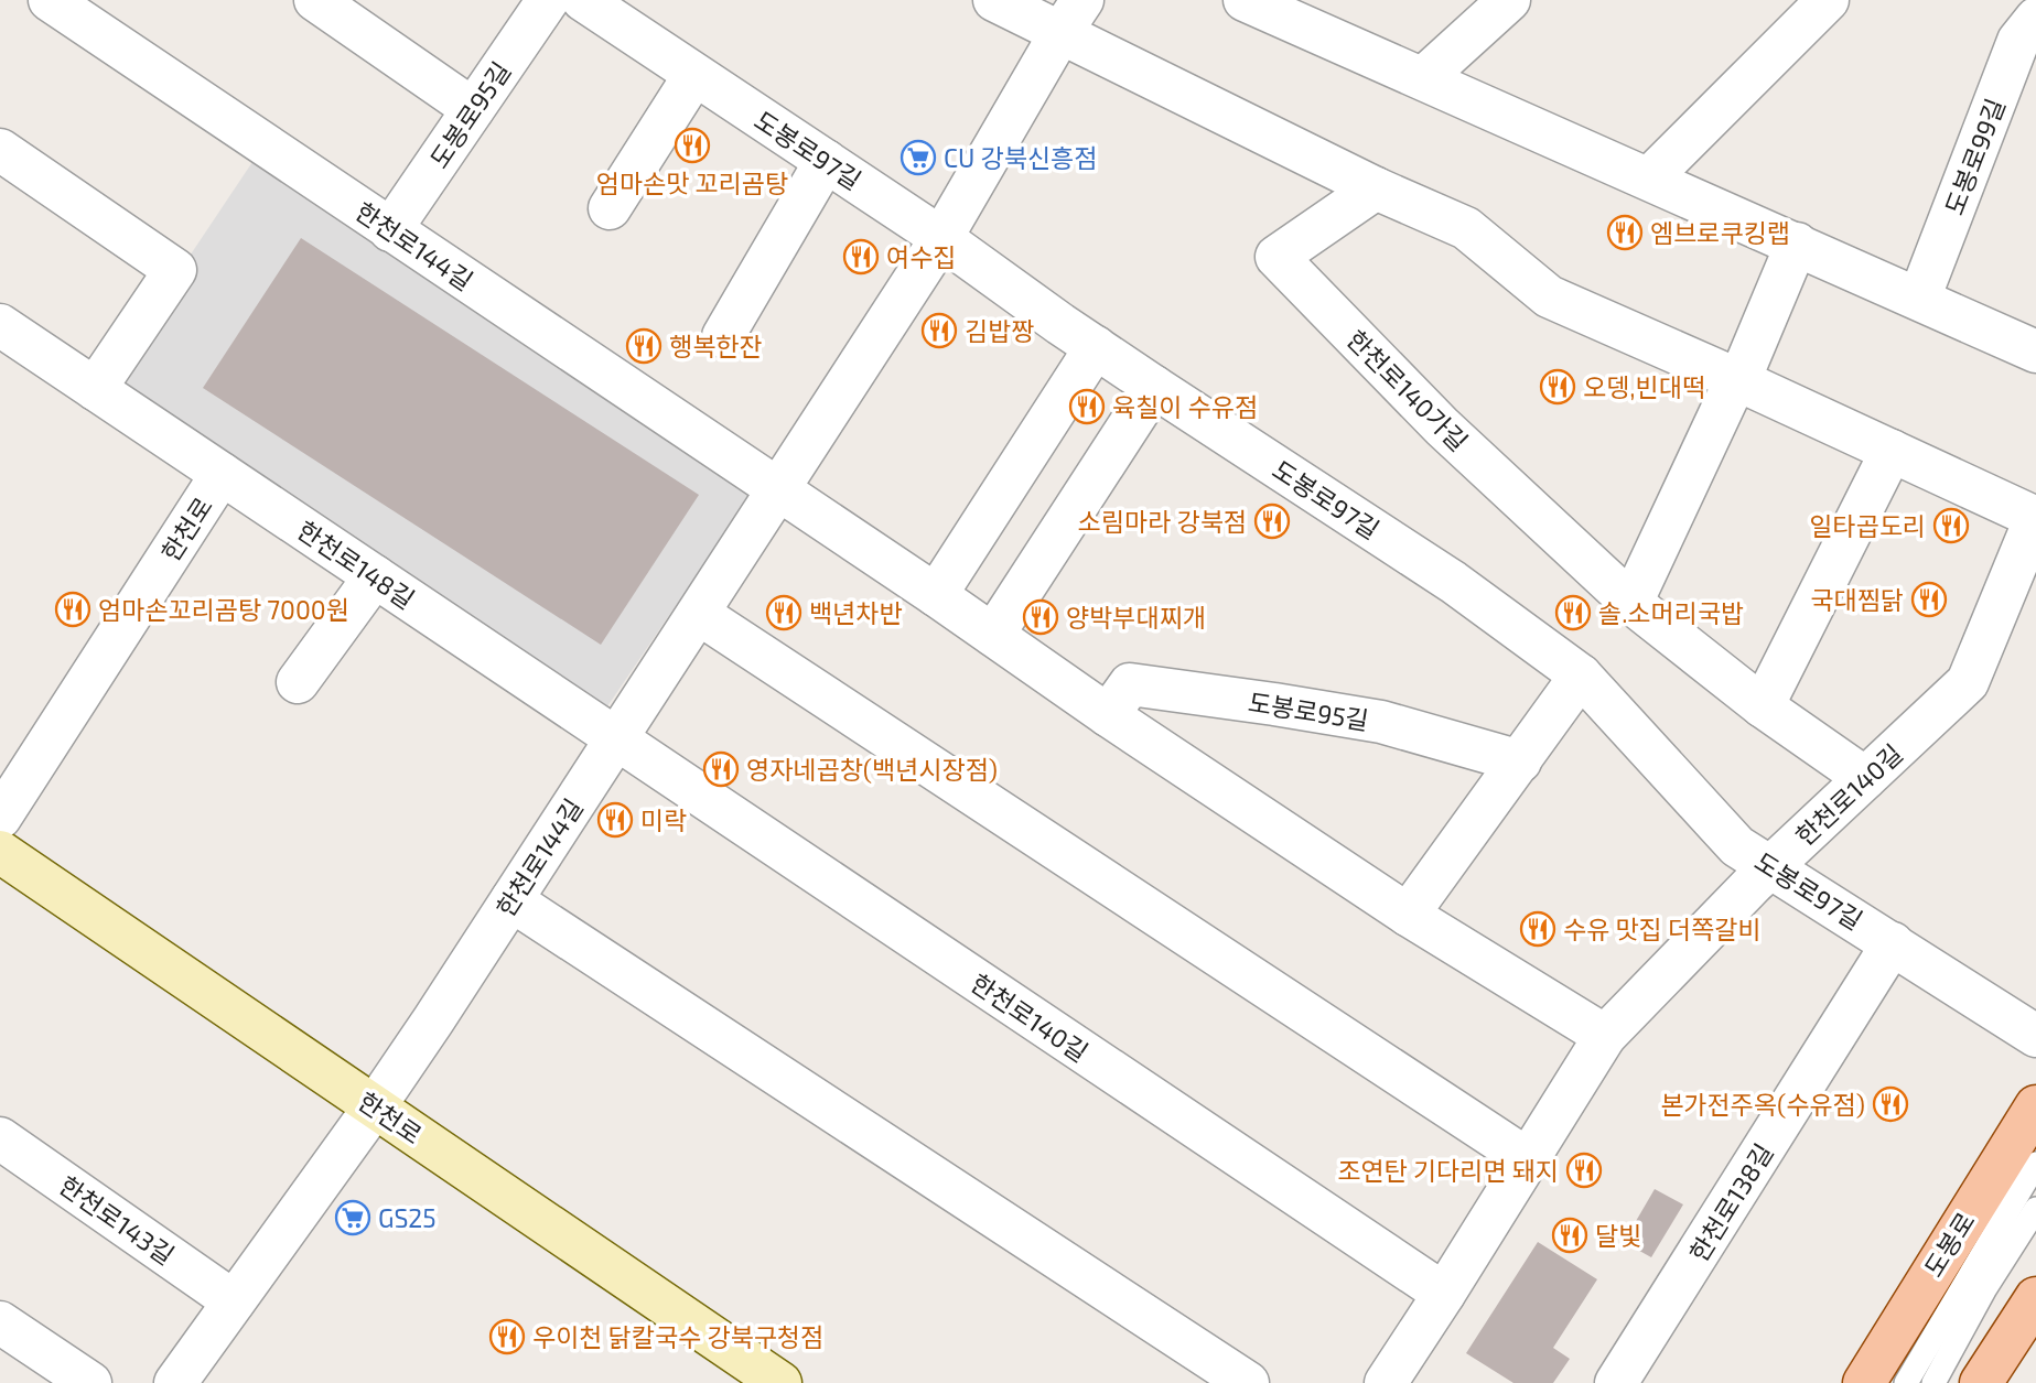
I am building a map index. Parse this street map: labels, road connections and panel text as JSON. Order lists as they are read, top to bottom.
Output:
{
  "streets": {
    "main road": ["한천로", "도봉로"],
    "street": [
      "도봉로95길",
      "도봉로97길",
      "도봉로99길",
      "한천로144길",
      "한천로140가길",
      "한천로148길",
      "한천로140길",
      "한천로138길",
      "한천로143길"
    ]
  },
  "crossings": [
    ["도봉로95길", "한천로144길"],
    ["도봉로97길", "한천로144길"],
    ["도봉로97길", "한천로140길"],
    ["도봉로97길", "한천로138길"],
    ["한천로144길", "한천로"],
    ["한천로144길", "한천로148길"],
    ["한천로144길", "한천로140길"],
    ["한천로140가길", "한천로140길"],
    ["한천로", "한천로148길"],
    ["한천로148길", "한천로140길"]
  ],
  "places": {
    "restaurant": [
      "엄마손맛 꼬리곰탕",
      "엠브로쿠킹랩",
      "여수집",
      "김밥짱",
      "행복한잔",
      "오뎅,빈대떡",
      "육칠이 수유점",
      "소림마라 강북점",
      "일타곱도리",
      "국대찜닭",
      "엄마손꼬리곰탕 7000원",
      "백년차반",
      "솔.소머리국밥",
      "양박부대찌개",
      "영자네곱창(백년시장점)",
      "미락",
      "수유 맛집 더쪽갈비",
      "본가전주옥(수유점)",
      "조연탄 기다리면 돼지",
      "달빛",
      "우이천 닭칼국수 강북구청점"
    ],
    "supermarket": ["CU 강북신흥점", "GS25"]
  }
}
